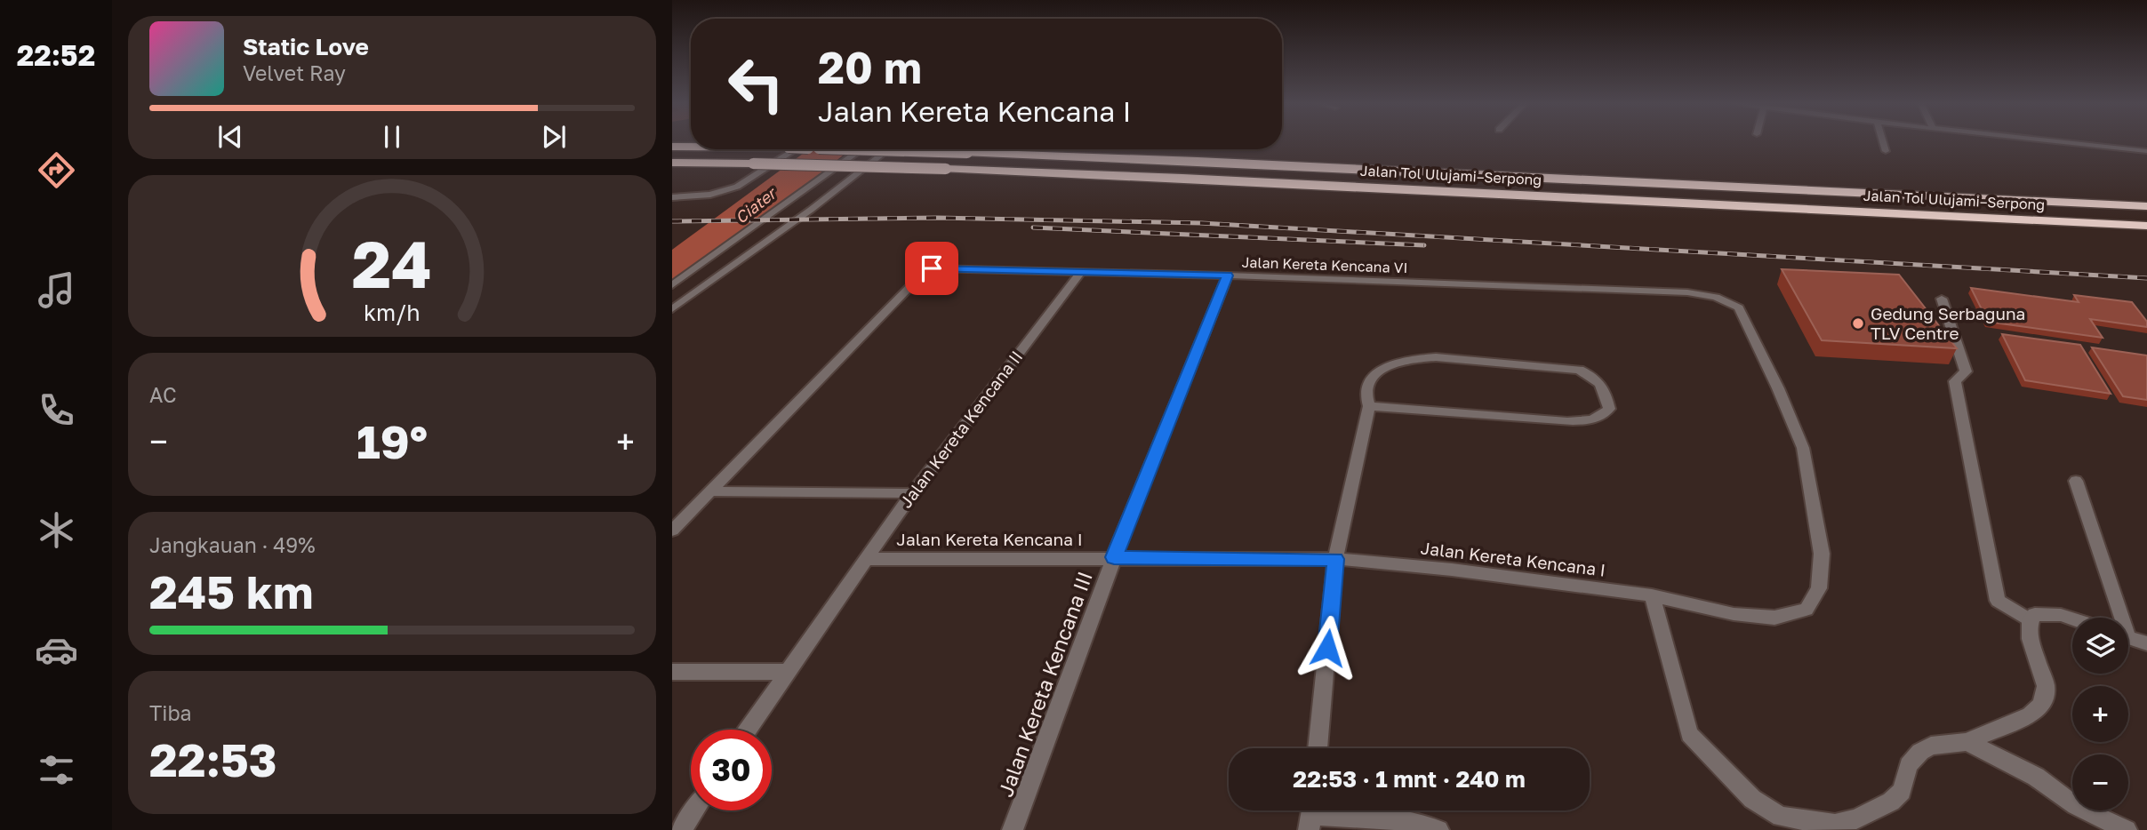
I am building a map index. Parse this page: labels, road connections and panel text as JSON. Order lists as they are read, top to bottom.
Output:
{
  "streets": {
    "highway": ["Jalan Tol Ulujami–Serpong"],
    "street": [
      "Jalan Kereta Kencana VI",
      "Jalan Kereta Kencana II",
      "Jalan Kereta Kencana I",
      "Jalan Kereta Kencana III"
    ]
  },
  "crossings": [
    ["Jalan Kereta Kencana VI", "Jalan Kereta Kencana II"],
    ["Jalan Kereta Kencana VI", "Jalan Kereta Kencana I"],
    ["Jalan Kereta Kencana VI", "Jalan Kereta Kencana III"],
    ["Jalan Kereta Kencana II", "Jalan Kereta Kencana I"],
    ["Jalan Kereta Kencana I", "Jalan Kereta Kencana III"]
  ],
  "water": ["Ciater"],
  "places": ["Gedung Serbaguna TLV Centre"],
  "page": {
    "tabs": "22:52",
    "turn": ["20 m", "Jalan Kereta Kencana I"],
    "song": ["Static Love", "Velvet Ray"],
    "tile": [
      "AC",
      ["Jangkauan · 49%", "245 km"],
      ["Tiba", "22:53"]
    ],
    "heat": ["−", "19°", "+"],
    "map_buttons": ["+", "−"],
    "limit": "30",
    "trip": "22:53 · 1 mnt · 240 m",
    "gauge": ["24", "km/h"]
  }
}
